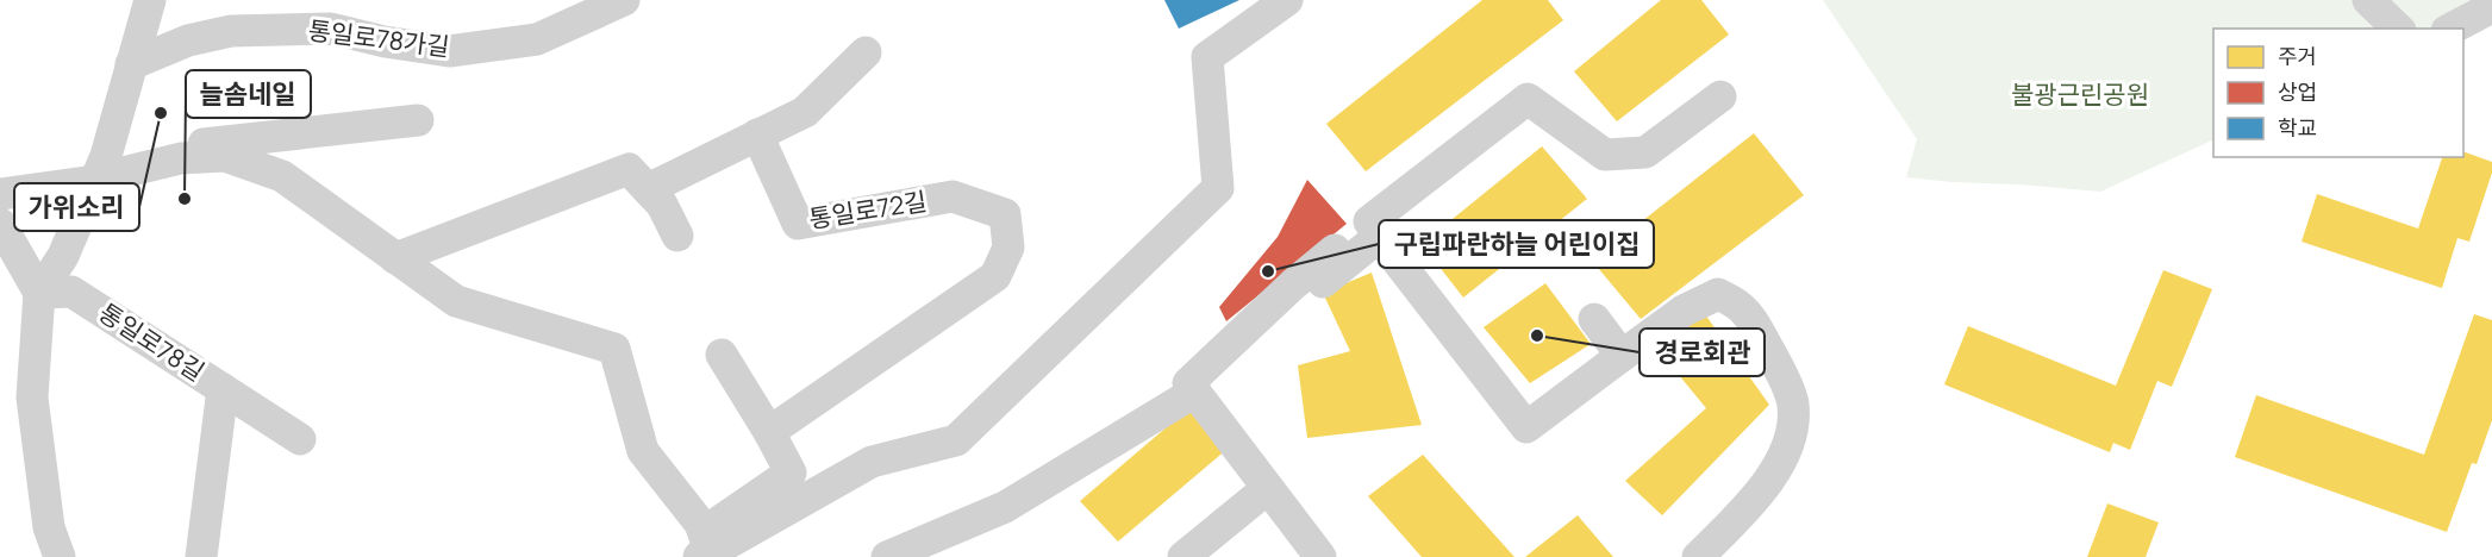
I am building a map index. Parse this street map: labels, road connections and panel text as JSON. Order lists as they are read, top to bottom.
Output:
{
  "streets": {
    "street": ["통일로78가길", "통일로72길", "통일로78길"]
  },
  "parks": ["불광근린공원"],
  "places": [
    "가위소리",
    "늘솜네일",
    "구립파란하늘 어린이집",
    "경로회관"
  ],
  "legend": ["주거", "상업", "학교"]
}
